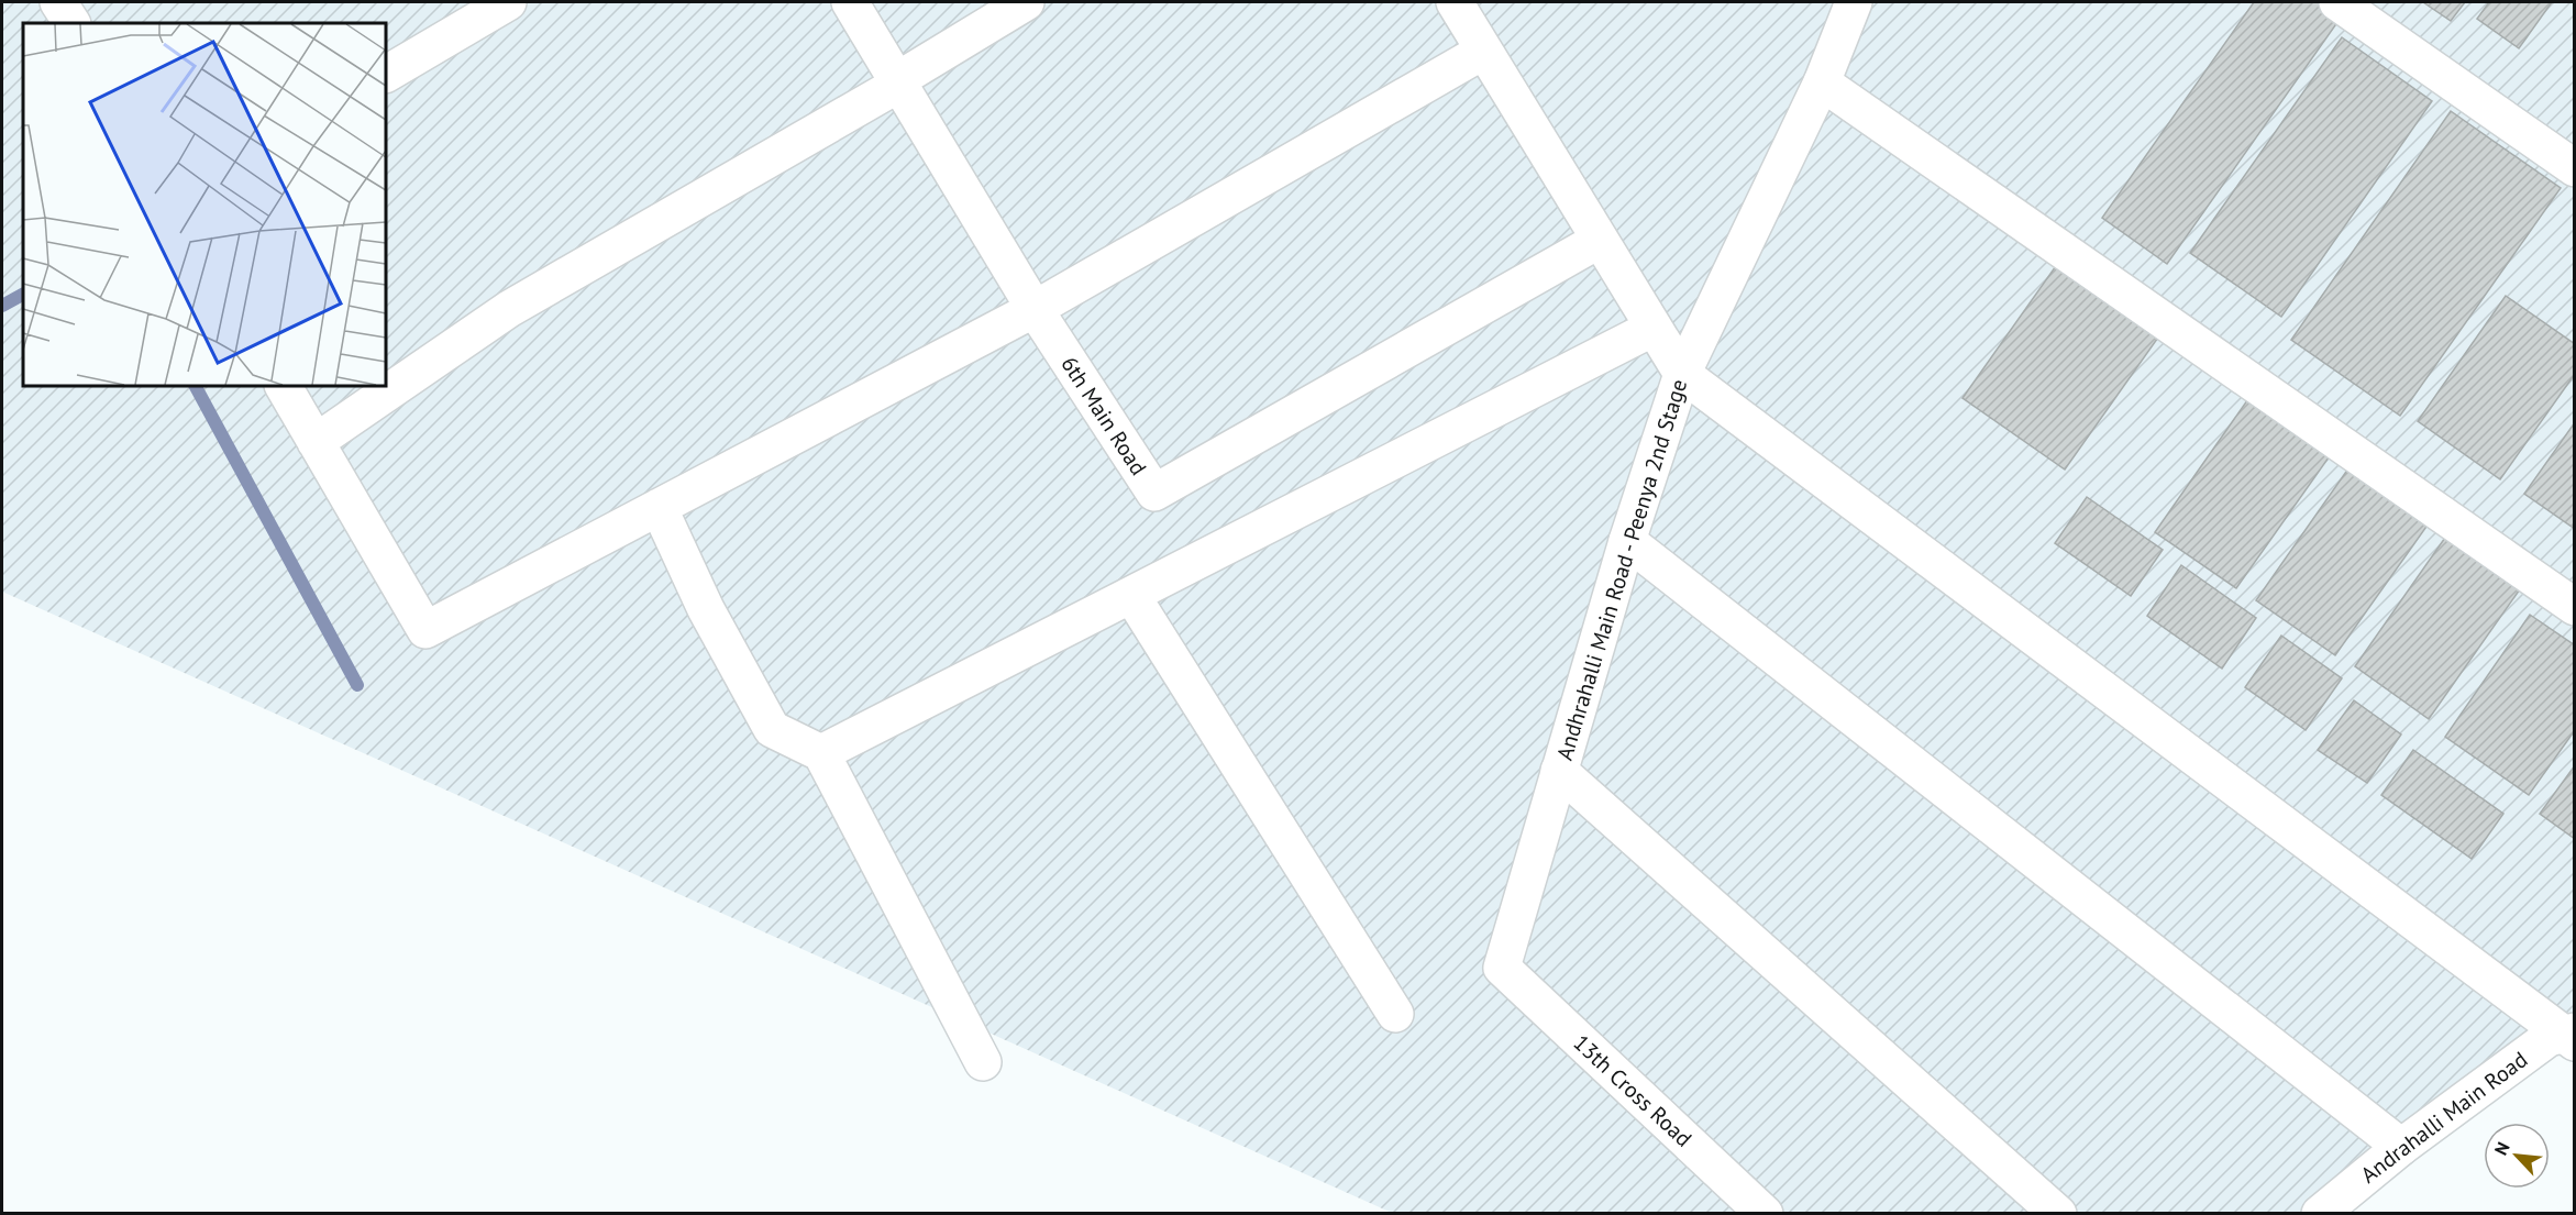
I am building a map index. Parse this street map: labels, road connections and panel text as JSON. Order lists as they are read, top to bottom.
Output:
{
  "streets": {
    "street": [
      "6th Main Road",
      "Andhrahalli Main Road - Peenya 2nd Stage",
      "13th Cross Road",
      "Andrahalli Main Road"
    ]
  },
  "crossings": [
    ["Andhrahalli Main Road - Peenya 2nd Stage", "13th Cross Road"]
  ],
  "north": "top left"
}
